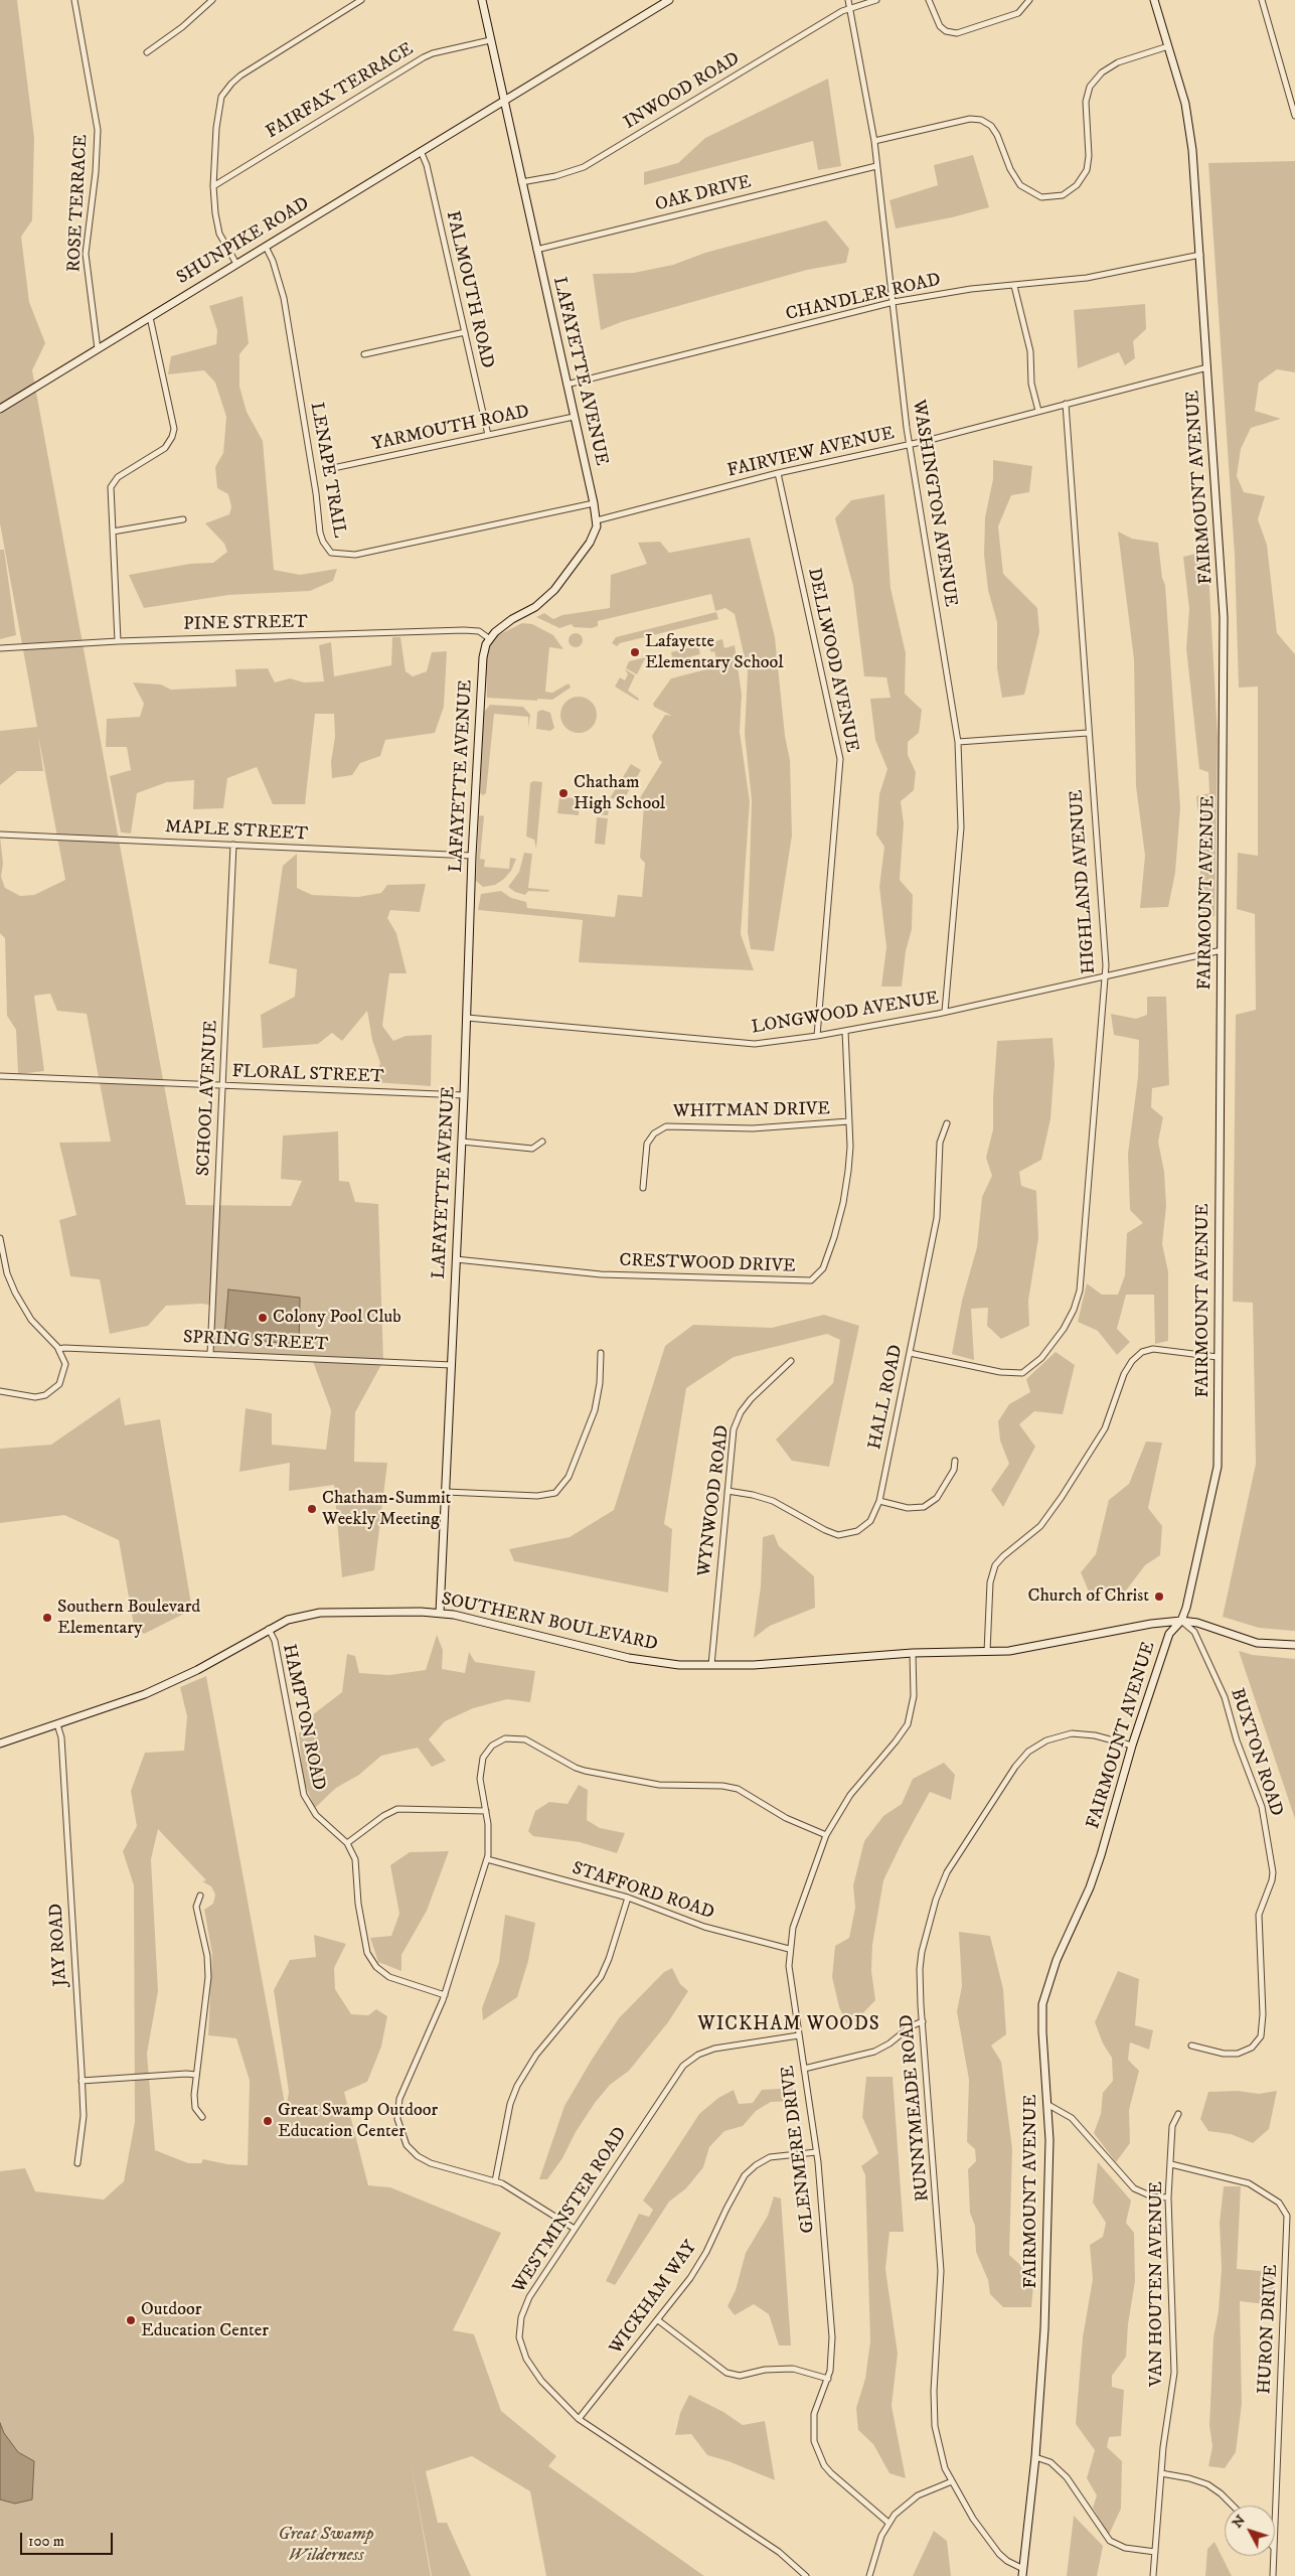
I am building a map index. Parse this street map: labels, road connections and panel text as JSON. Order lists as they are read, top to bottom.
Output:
{
  "streets": {
    "main road": [
      "SHUNPIKE ROAD",
      "LAFAYETTE AVENUE",
      "FAIRMOUNT AVENUE",
      "SOUTHERN BOULEVARD"
    ],
    "street": [
      "FAIRFAX TERRACE",
      "INWOOD ROAD",
      "OAK DRIVE",
      "ROSE TERRACE",
      "FALMOUTH ROAD",
      "CHANDLER ROAD",
      "YARMOUTH ROAD",
      "FAIRVIEW AVENUE",
      "LENAPE TRAIL",
      "WASHINGTON AVENUE",
      "PINE STREET",
      "DELLWOOD AVENUE",
      "MAPLE STREET",
      "HIGHLAND AVENUE",
      "LONGWOOD AVENUE",
      "FLORAL STREET",
      "SCHOOL AVENUE",
      "WHITMAN DRIVE",
      "CRESTWOOD DRIVE",
      "SPRING STREET",
      "HALL ROAD",
      "WYNWOOD ROAD",
      "HAMPTON ROAD",
      "BUXTON ROAD",
      "STAFFORD ROAD",
      "JAY ROAD",
      "RUNNYMEADE ROAD",
      "GLENMERE DRIVE",
      "WESTMINSTER ROAD",
      "VAN HOUTEN AVENUE",
      "WICKHAM WAY",
      "HURON DRIVE"
    ]
  },
  "crossings": [
    ["FAIRFAX TERRACE", "LAFAYETTE AVENUE"],
    ["INWOOD ROAD", "LAFAYETTE AVENUE"],
    ["INWOOD ROAD", "WASHINGTON AVENUE"],
    ["OAK DRIVE", "LAFAYETTE AVENUE"],
    ["OAK DRIVE", "WASHINGTON AVENUE"],
    ["ROSE TERRACE", "SHUNPIKE ROAD"],
    ["SHUNPIKE ROAD", "FALMOUTH ROAD"],
    ["SHUNPIKE ROAD", "LAFAYETTE AVENUE"],
    ["SHUNPIKE ROAD", "LENAPE TRAIL"],
    ["FALMOUTH ROAD", "YARMOUTH ROAD"],
    ["CHANDLER ROAD", "LAFAYETTE AVENUE"],
    ["CHANDLER ROAD", "FAIRMOUNT AVENUE"],
    ["CHANDLER ROAD", "WASHINGTON AVENUE"],
    ["LAFAYETTE AVENUE", "YARMOUTH ROAD"],
    ["LAFAYETTE AVENUE", "FAIRVIEW AVENUE"],
    ["LAFAYETTE AVENUE", "LENAPE TRAIL"],
    ["LAFAYETTE AVENUE", "PINE STREET"],
    ["LAFAYETTE AVENUE", "MAPLE STREET"],
    ["LAFAYETTE AVENUE", "LONGWOOD AVENUE"],
    ["LAFAYETTE AVENUE", "FLORAL STREET"],
    ["LAFAYETTE AVENUE", "CRESTWOOD DRIVE"],
    ["LAFAYETTE AVENUE", "SPRING STREET"],
    ["LAFAYETTE AVENUE", "SOUTHERN BOULEVARD"],
    ["FAIRVIEW AVENUE", "FAIRMOUNT AVENUE"],
    ["FAIRVIEW AVENUE", "WASHINGTON AVENUE"],
    ["FAIRVIEW AVENUE", "DELLWOOD AVENUE"],
    ["FAIRVIEW AVENUE", "HIGHLAND AVENUE"],
    ["FAIRMOUNT AVENUE", "LONGWOOD AVENUE"],
    ["FAIRMOUNT AVENUE", "SOUTHERN BOULEVARD"],
    ["FAIRMOUNT AVENUE", "BUXTON ROAD"],
    ["FAIRMOUNT AVENUE", "RUNNYMEADE ROAD"],
    ["WASHINGTON AVENUE", "LONGWOOD AVENUE"],
    ["DELLWOOD AVENUE", "LONGWOOD AVENUE"],
    ["MAPLE STREET", "SCHOOL AVENUE"],
    ["HIGHLAND AVENUE", "LONGWOOD AVENUE"],
    ["HIGHLAND AVENUE", "HALL ROAD"],
    ["LONGWOOD AVENUE", "CRESTWOOD DRIVE"],
    ["FLORAL STREET", "SCHOOL AVENUE"],
    ["SCHOOL AVENUE", "SPRING STREET"],
    ["WHITMAN DRIVE", "CRESTWOOD DRIVE"],
    ["HALL ROAD", "WYNWOOD ROAD"],
    ["WYNWOOD ROAD", "SOUTHERN BOULEVARD"],
    ["SOUTHERN BOULEVARD", "HAMPTON ROAD"],
    ["SOUTHERN BOULEVARD", "BUXTON ROAD"],
    ["SOUTHERN BOULEVARD", "JAY ROAD"],
    ["SOUTHERN BOULEVARD", "GLENMERE DRIVE"],
    ["STAFFORD ROAD", "GLENMERE DRIVE"],
    ["GLENMERE DRIVE", "WESTMINSTER ROAD"],
    ["GLENMERE DRIVE", "WICKHAM WAY"],
    ["WESTMINSTER ROAD", "WICKHAM WAY"],
    ["VAN HOUTEN AVENUE", "HURON DRIVE"]
  ],
  "districts": ["WICKHAM WOODS"],
  "parks": ["Great Swamp Wilderness"],
  "places": [
    "Lafayette Elementary School",
    "Chatham High School",
    "Colony Pool Club",
    "Chatham-Summit Weekly Meeting",
    "Church of Christ",
    "Southern Boulevard Elementary",
    "Great Swamp Outdoor Education Center",
    "Outdoor Education Center"
  ],
  "scale_bar": "100 m",
  "north": "top left"
}
